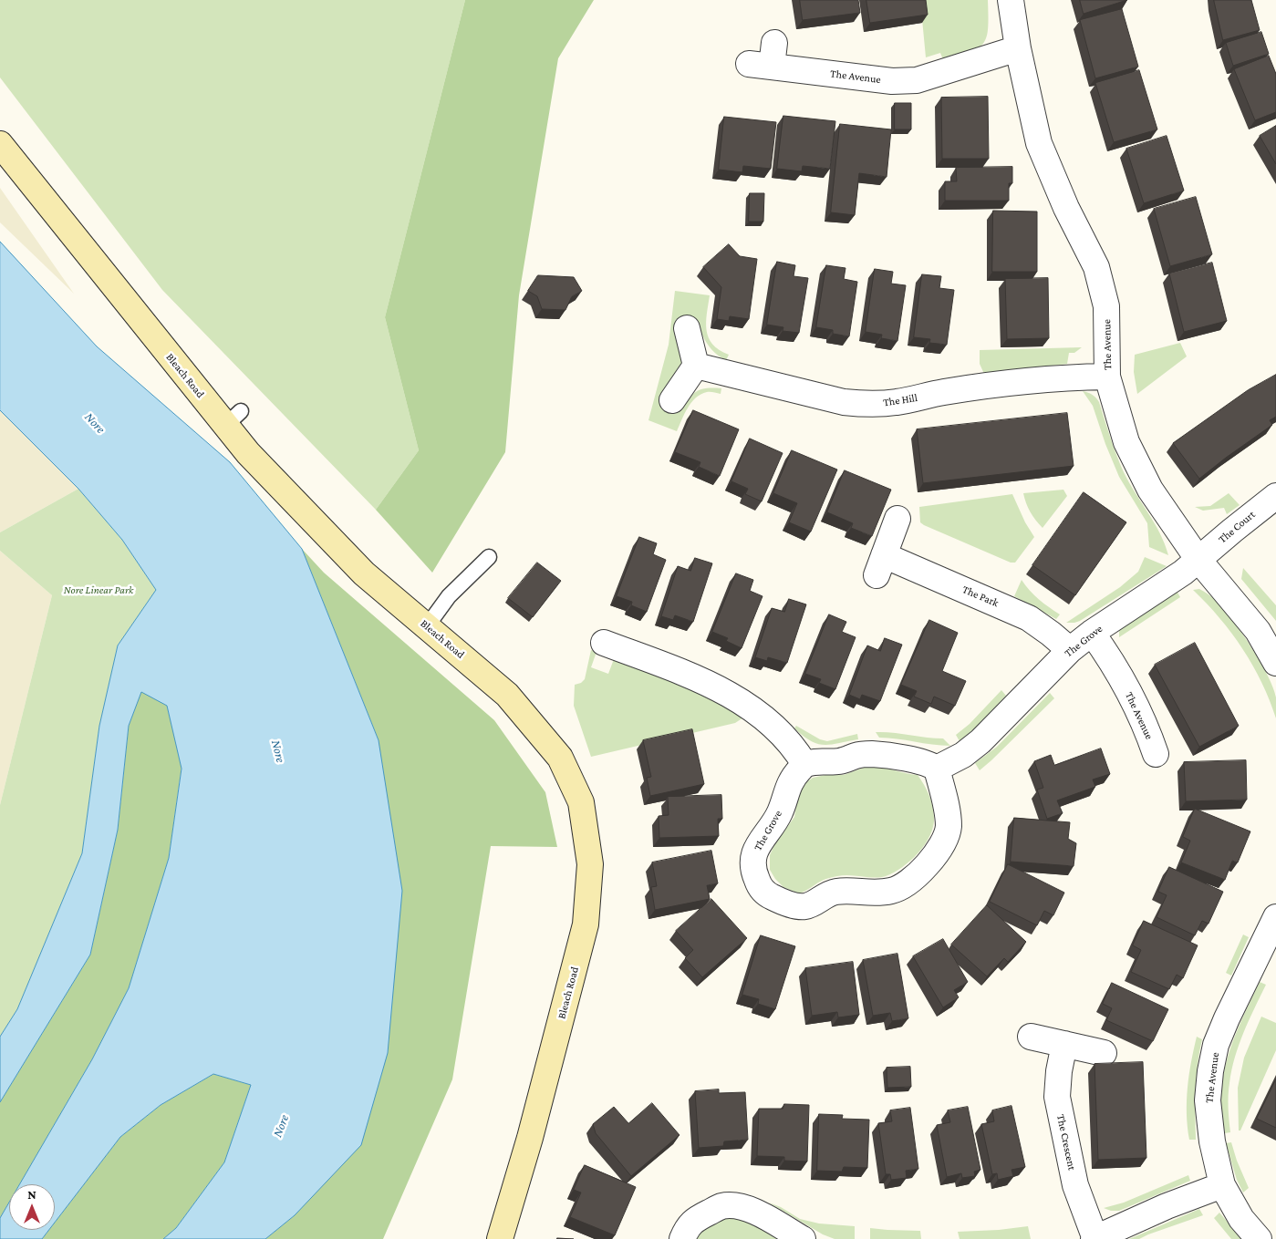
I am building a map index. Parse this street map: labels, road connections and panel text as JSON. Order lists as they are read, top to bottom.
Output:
{
  "streets": {
    "street": [
      "The Avenue",
      "Bleach Road",
      "The Hill",
      "The Court",
      "The Park",
      "The Grove",
      "The Crescent"
    ]
  },
  "crossings": [
    ["The Avenue", "The Hill"],
    ["The Avenue", "The Court"],
    ["The Avenue", "The Grove"],
    ["The Avenue", "The Crescent"],
    ["The Court", "The Grove"],
    ["The Park", "The Grove"]
  ],
  "water": ["Nore"],
  "parks": ["Nore Linear Park"],
  "north": "top"
}
